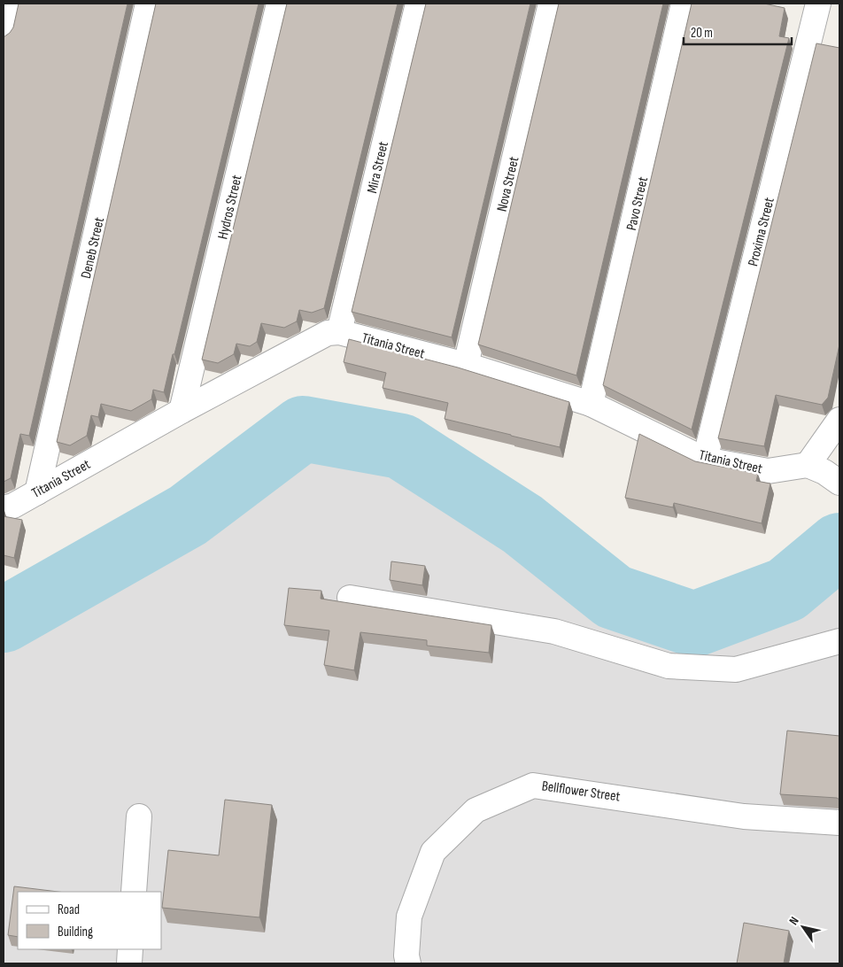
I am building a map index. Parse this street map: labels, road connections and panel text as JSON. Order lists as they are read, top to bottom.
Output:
{
  "streets": {
    "street": [
      "Mira Street",
      "Nova Street",
      "Pavo Street",
      "Hydros Street",
      "Proxima Street",
      "Deneb Street",
      "Titania Street",
      "Bellflower Street"
    ]
  },
  "crossings": [
    ["Mira Street", "Titania Street"],
    ["Nova Street", "Titania Street"],
    ["Pavo Street", "Titania Street"],
    ["Hydros Street", "Titania Street"],
    ["Proxima Street", "Titania Street"],
    ["Deneb Street", "Titania Street"]
  ],
  "legend": ["Road", "Building"],
  "scale_bar": "20 m",
  "north": "top left"
}
